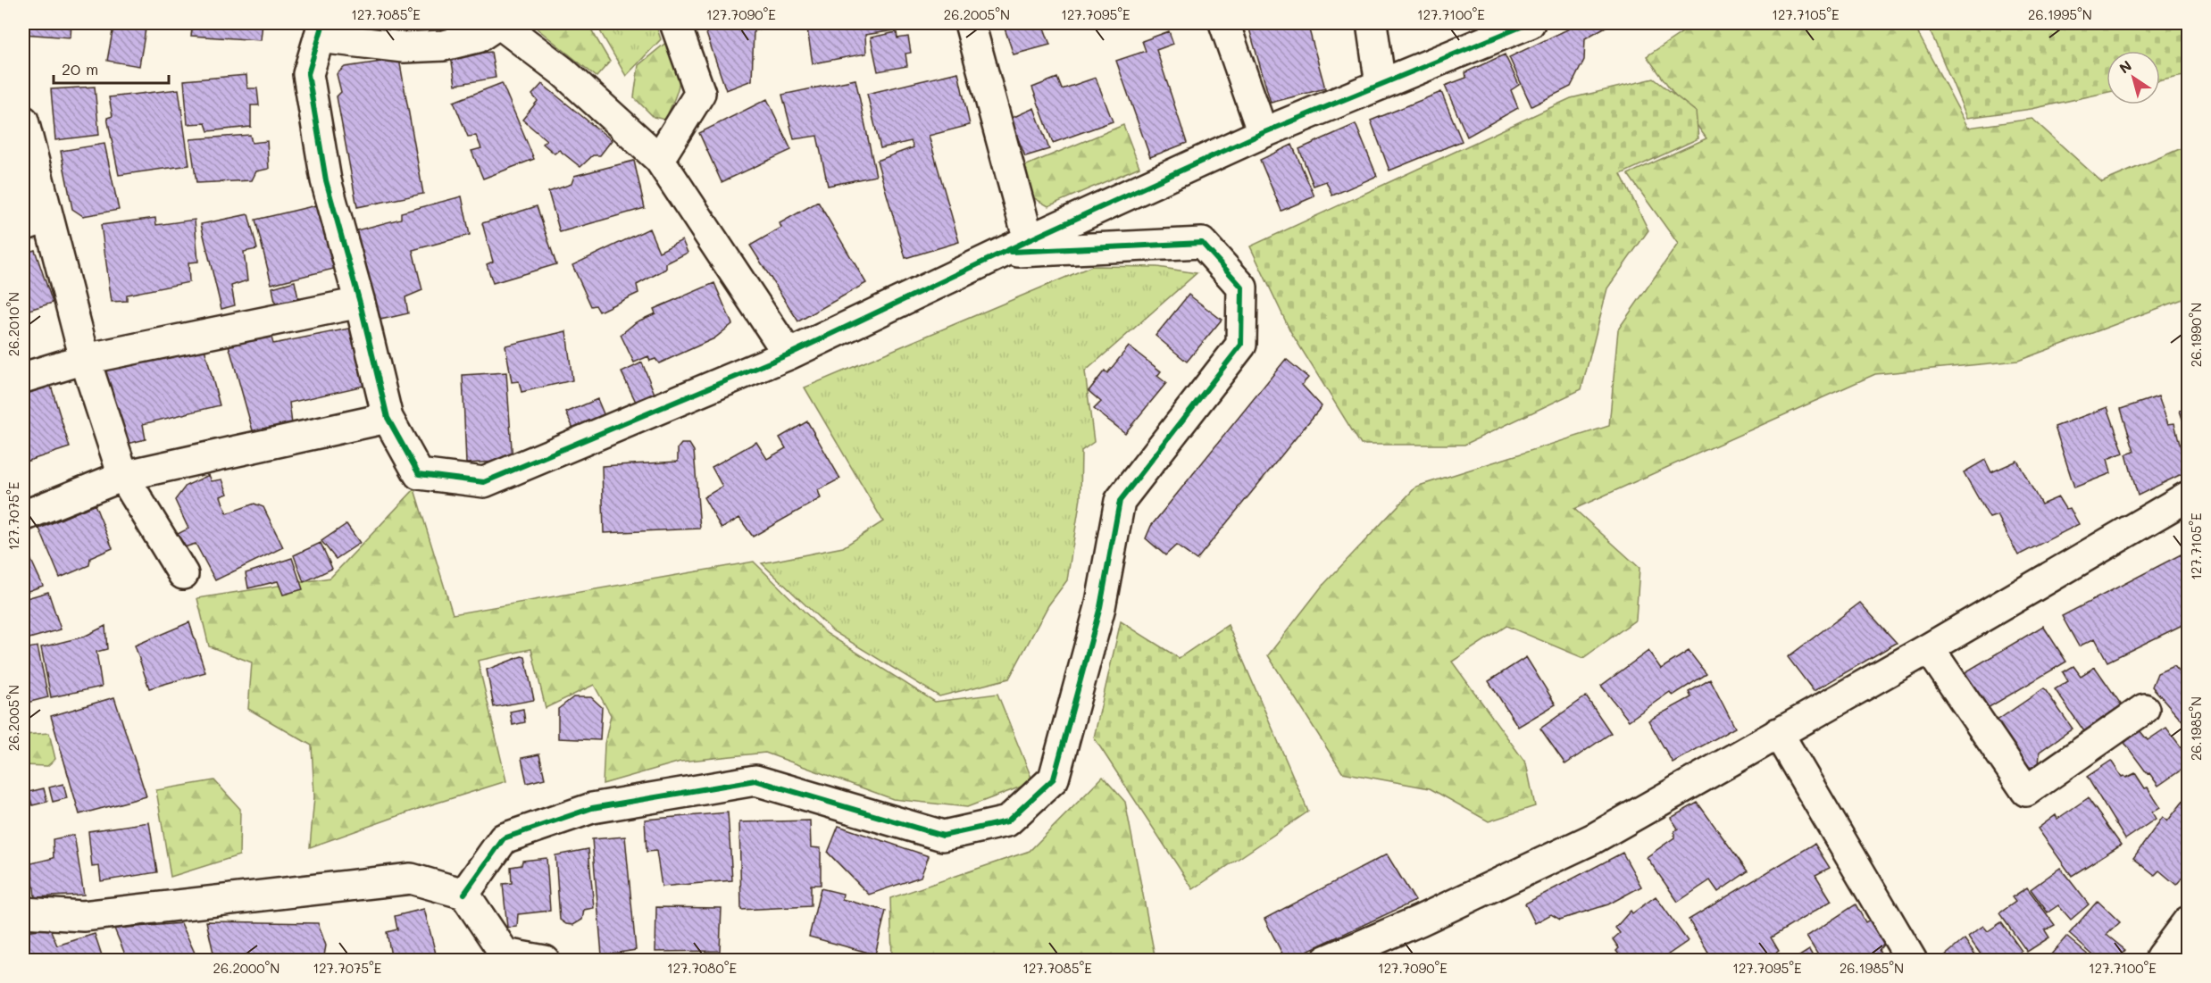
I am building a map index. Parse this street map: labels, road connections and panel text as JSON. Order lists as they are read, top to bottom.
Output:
{
  "scale_bar": "20 m",
  "north": "top left",
  "coordinates": [
    "127.7085°E",
    "127.7090°E",
    "26.2005°N",
    "127.7095°E",
    "127.7100°E",
    "127.7105°E",
    "26.1995°N",
    "26.2010°N",
    "26.1990°N",
    "127.7075°E",
    "26.1985°N",
    "26.2000°N",
    "127.7080°E"
  ]
}
